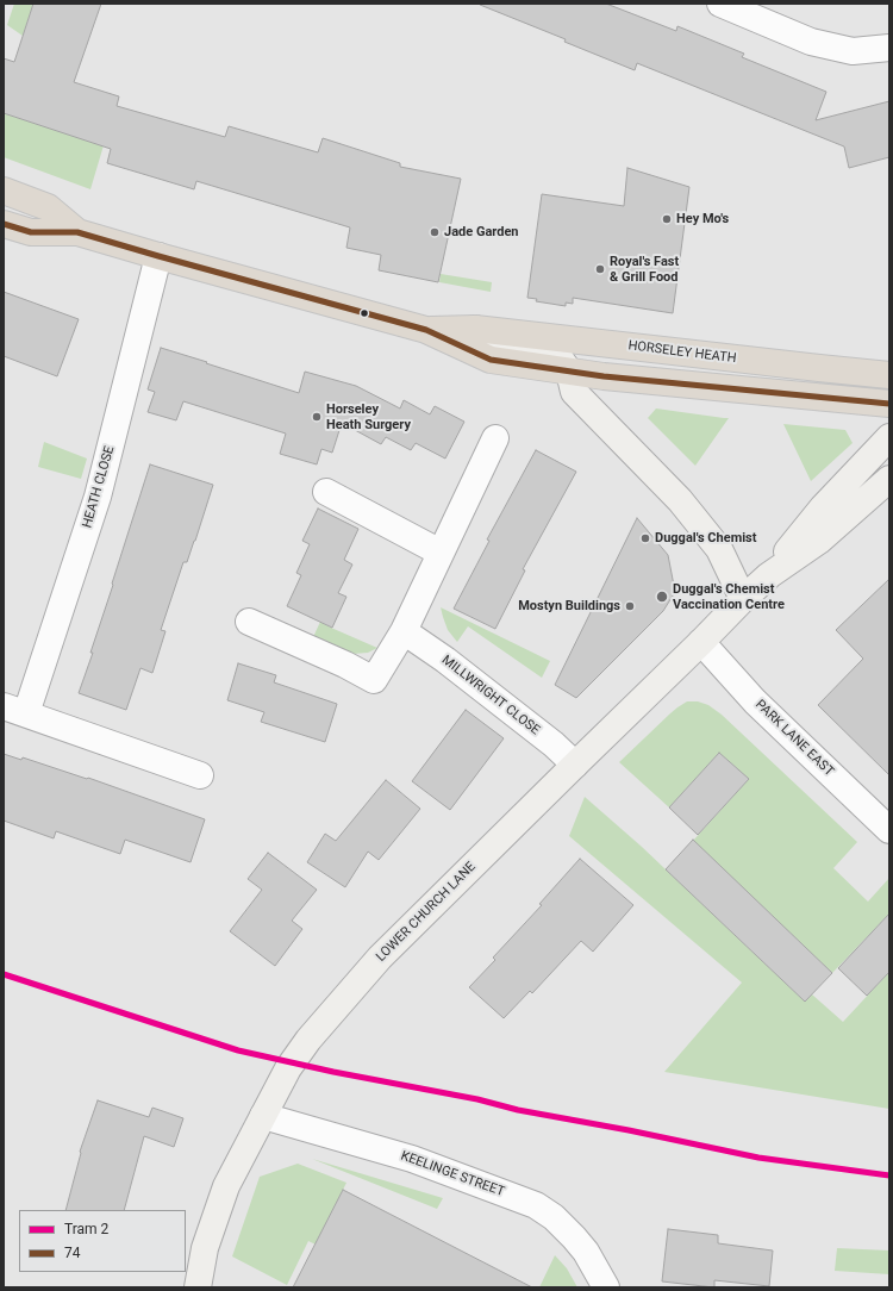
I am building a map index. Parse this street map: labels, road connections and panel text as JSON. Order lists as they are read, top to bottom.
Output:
{
  "streets": {
    "highway": ["HORSELEY HEATH"],
    "main road": ["LOWER CHURCH LANE"],
    "street": [
      "HEATH CLOSE",
      "MILLWRIGHT CLOSE",
      "PARK LANE EAST",
      "KEELINGE STREET"
    ]
  },
  "crossings": [
    ["HORSELEY HEATH", "HEATH CLOSE"],
    ["MILLWRIGHT CLOSE", "LOWER CHURCH LANE"],
    ["PARK LANE EAST", "LOWER CHURCH LANE"],
    ["LOWER CHURCH LANE", "KEELINGE STREET"]
  ],
  "places": [
    "Hey Mo's",
    "Jade Garden",
    "Royal's Fast & Grill Food",
    "Horseley Heath Surgery",
    "Duggal's Chemist",
    "Duggal's Chemist Vaccination Centre",
    "Mostyn Buildings"
  ],
  "lines": ["transit line 74", "tram line 2"],
  "legend": ["Tram 2", "74"]
}
